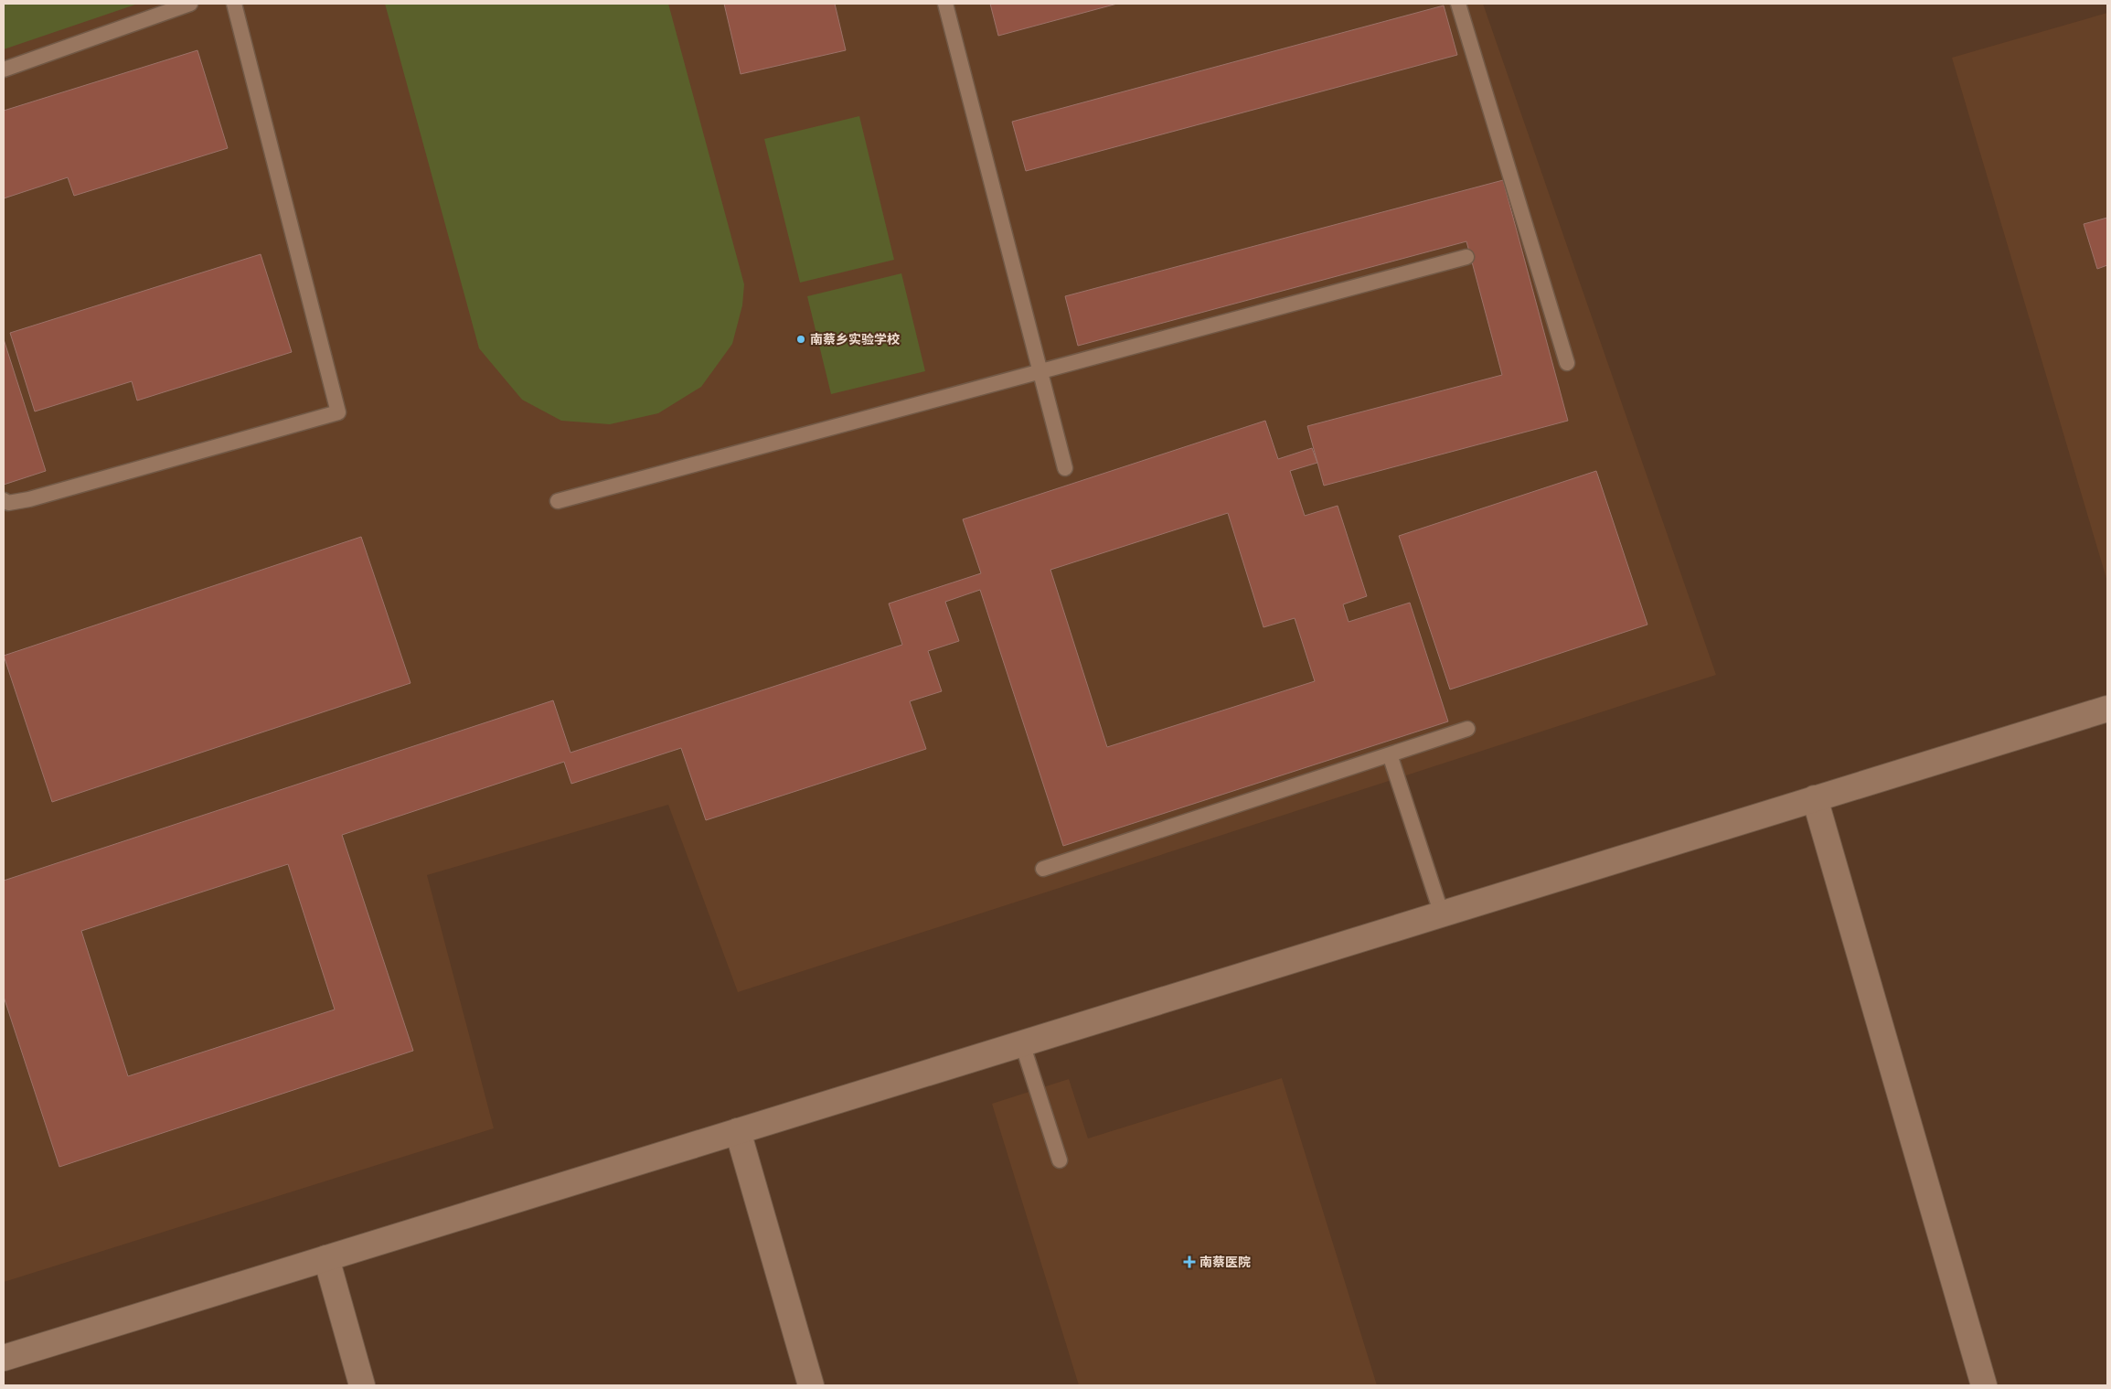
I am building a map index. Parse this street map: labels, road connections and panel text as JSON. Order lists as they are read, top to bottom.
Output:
{
  "places": {
    "other": ["南蔡乡实验学校"],
    "health": ["南蔡医院"]
  }
}
